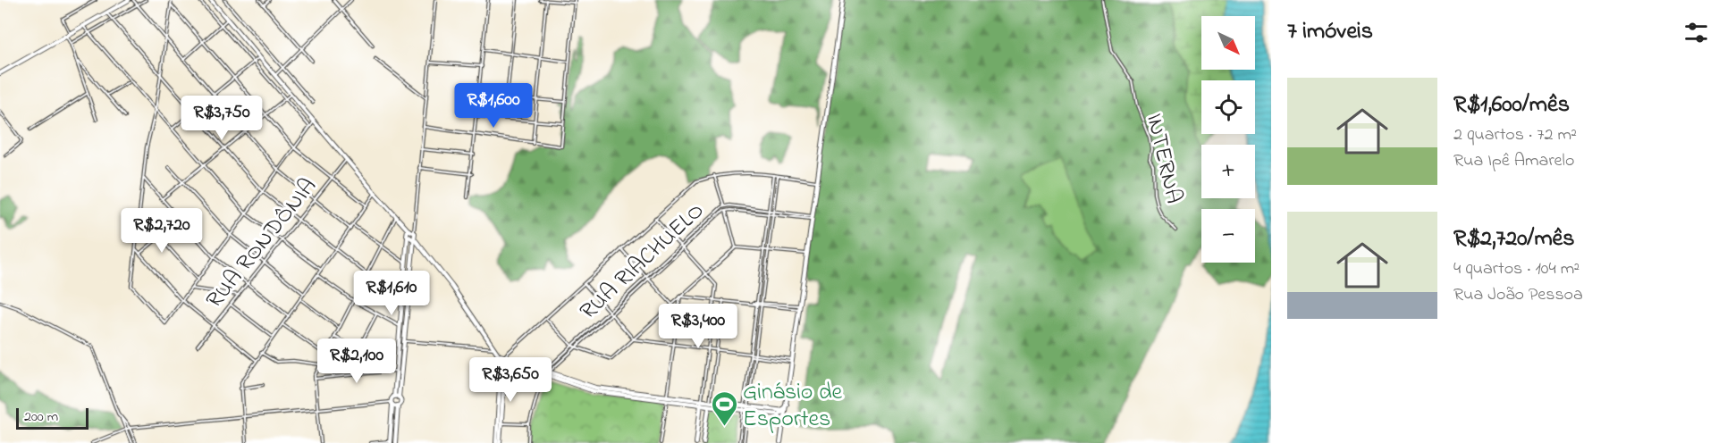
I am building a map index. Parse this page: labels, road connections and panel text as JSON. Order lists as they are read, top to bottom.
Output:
{
  "streets": {
    "street": ["INTERNA", "RUA RONDÔNIA", "RUA RIACHUELO"]
  },
  "places": {
    "sports": ["Ginásio de Esportes"]
  },
  "scale_bar": "200 m",
  "north": "bottom right",
  "page": {
    "heading": "7 imóveis",
    "map_buttons": ["+", "−"],
    "list": [
      {
        "name": "R$1,600/mês",
        "note": "2 quartos · 72 m² · Rua Ipê Amarelo"
      },
      {
        "name": "R$2,720/mês",
        "note": "4 quartos · 104 m² · Rua João Pessoa"
      }
    ],
    "price": [
      "R$1,600",
      "R$3,750",
      "R$2,720",
      "R$1,610",
      "R$3,400",
      "R$2,100",
      "R$3,650"
    ],
    "scale": "200 m"
  }
}
